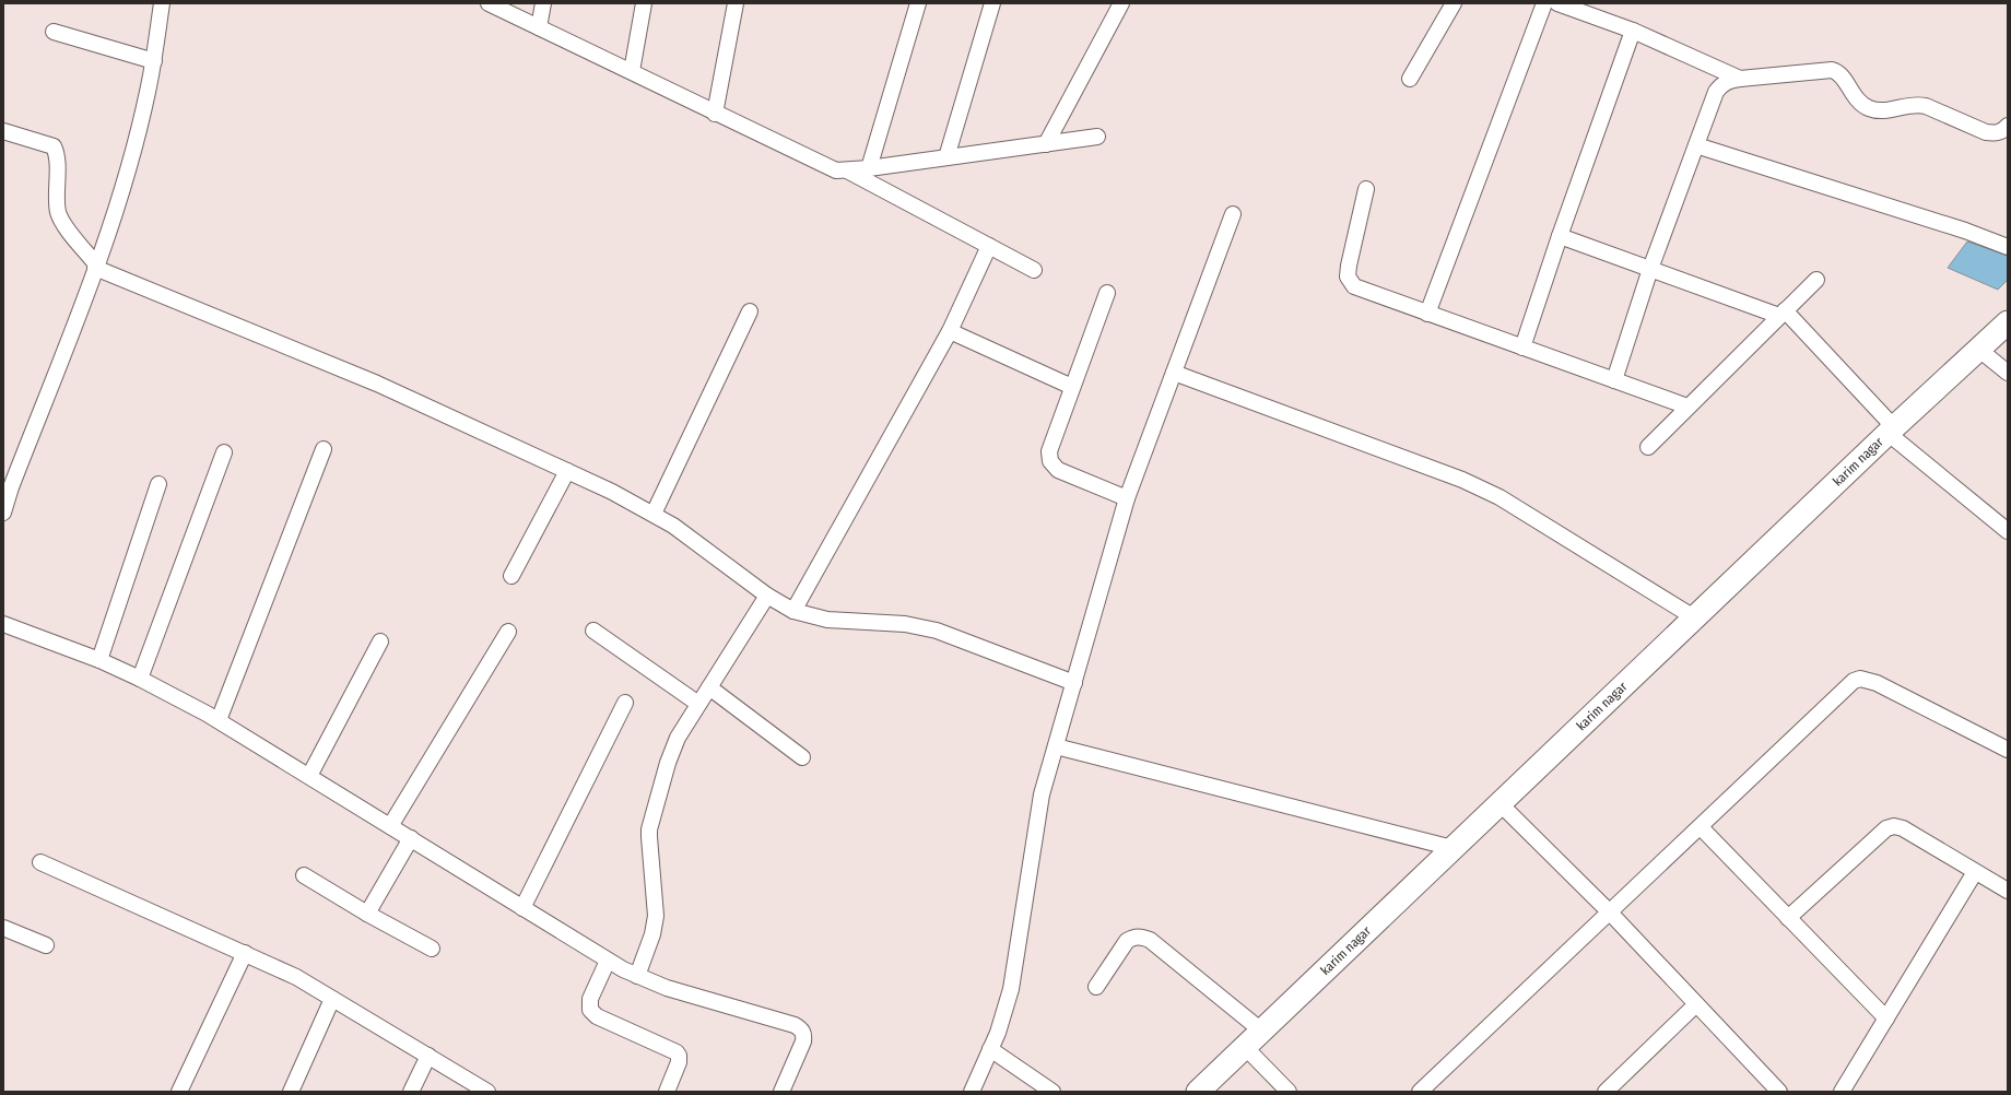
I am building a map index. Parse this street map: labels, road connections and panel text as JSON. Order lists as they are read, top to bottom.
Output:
{
  "streets": {
    "street": ["karim nagar"]
  }
}
